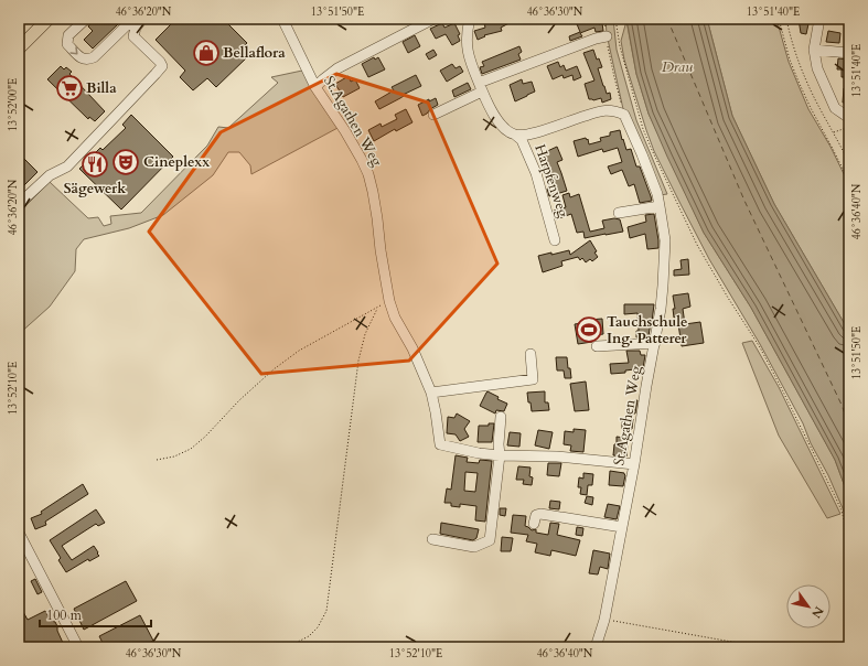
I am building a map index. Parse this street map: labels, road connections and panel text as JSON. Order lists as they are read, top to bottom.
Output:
{
  "streets": {
    "street": ["St.Agathen Weg", "Harpfenweg"]
  },
  "water": ["Drau"],
  "places": {
    "shop": ["Bellaflora"],
    "supermarket": ["Billa"],
    "theatre": ["Cineplexx"],
    "restaurant": ["Sägewerk"],
    "sports": ["Tauchschule Ing. Patterer"]
  },
  "scale_bar": "100 m",
  "north": "bottom right",
  "coordinates": [
    "46°36'20\"N",
    "13°51'50\"E",
    "46°36'30\"N",
    "13°51'40\"E",
    "13°52'00\"E",
    "46°36'40\"N",
    "13°52'10\"E"
  ]
}
